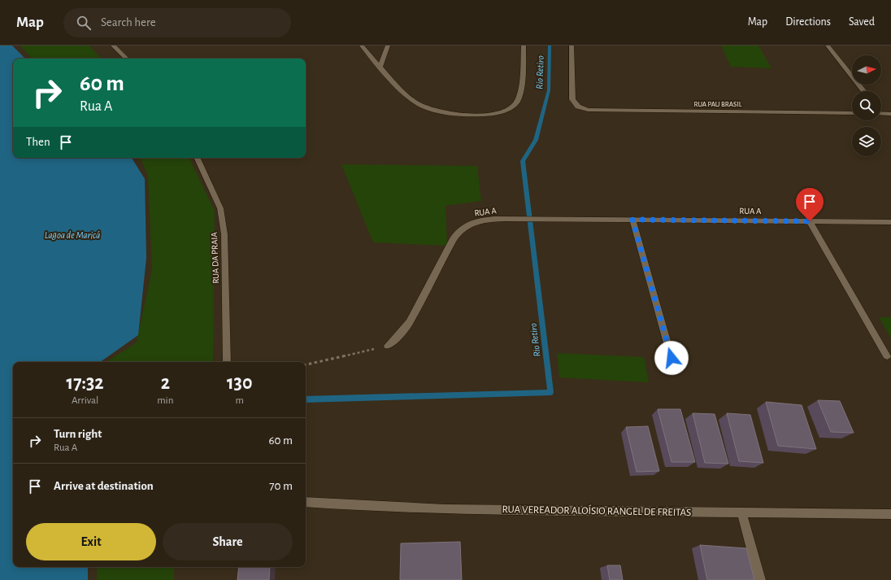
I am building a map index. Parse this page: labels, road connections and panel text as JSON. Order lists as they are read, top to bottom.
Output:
{
  "streets": {
    "street": [
      "RUA PAU BRASIL",
      "RUA A",
      "RUA DA PRAIA",
      "RUA VEREADOR ALOÍSIO RANGEL DE FREITAS"
    ]
  },
  "water": ["Rio Retiro", "Lagoa de Maricá"],
  "north": "right",
  "page": {
    "header": "Map",
    "search": "Search here",
    "nav": ["Map", "Directions", "Saved"],
    "turn": ["60 m", "Rua A"],
    "then": "Then",
    "eta": [
      "17:32",
      "Arrival",
      "2",
      "min",
      "130",
      "m"
    ],
    "list": [
      {
        "name": "Turn right",
        "note": "Rua A",
        "value": "60 m"
      },
      {
        "name": "Arrive at destination",
        "value": "70 m"
      }
    ],
    "buttons": ["Exit", "Share"]
  }
}
